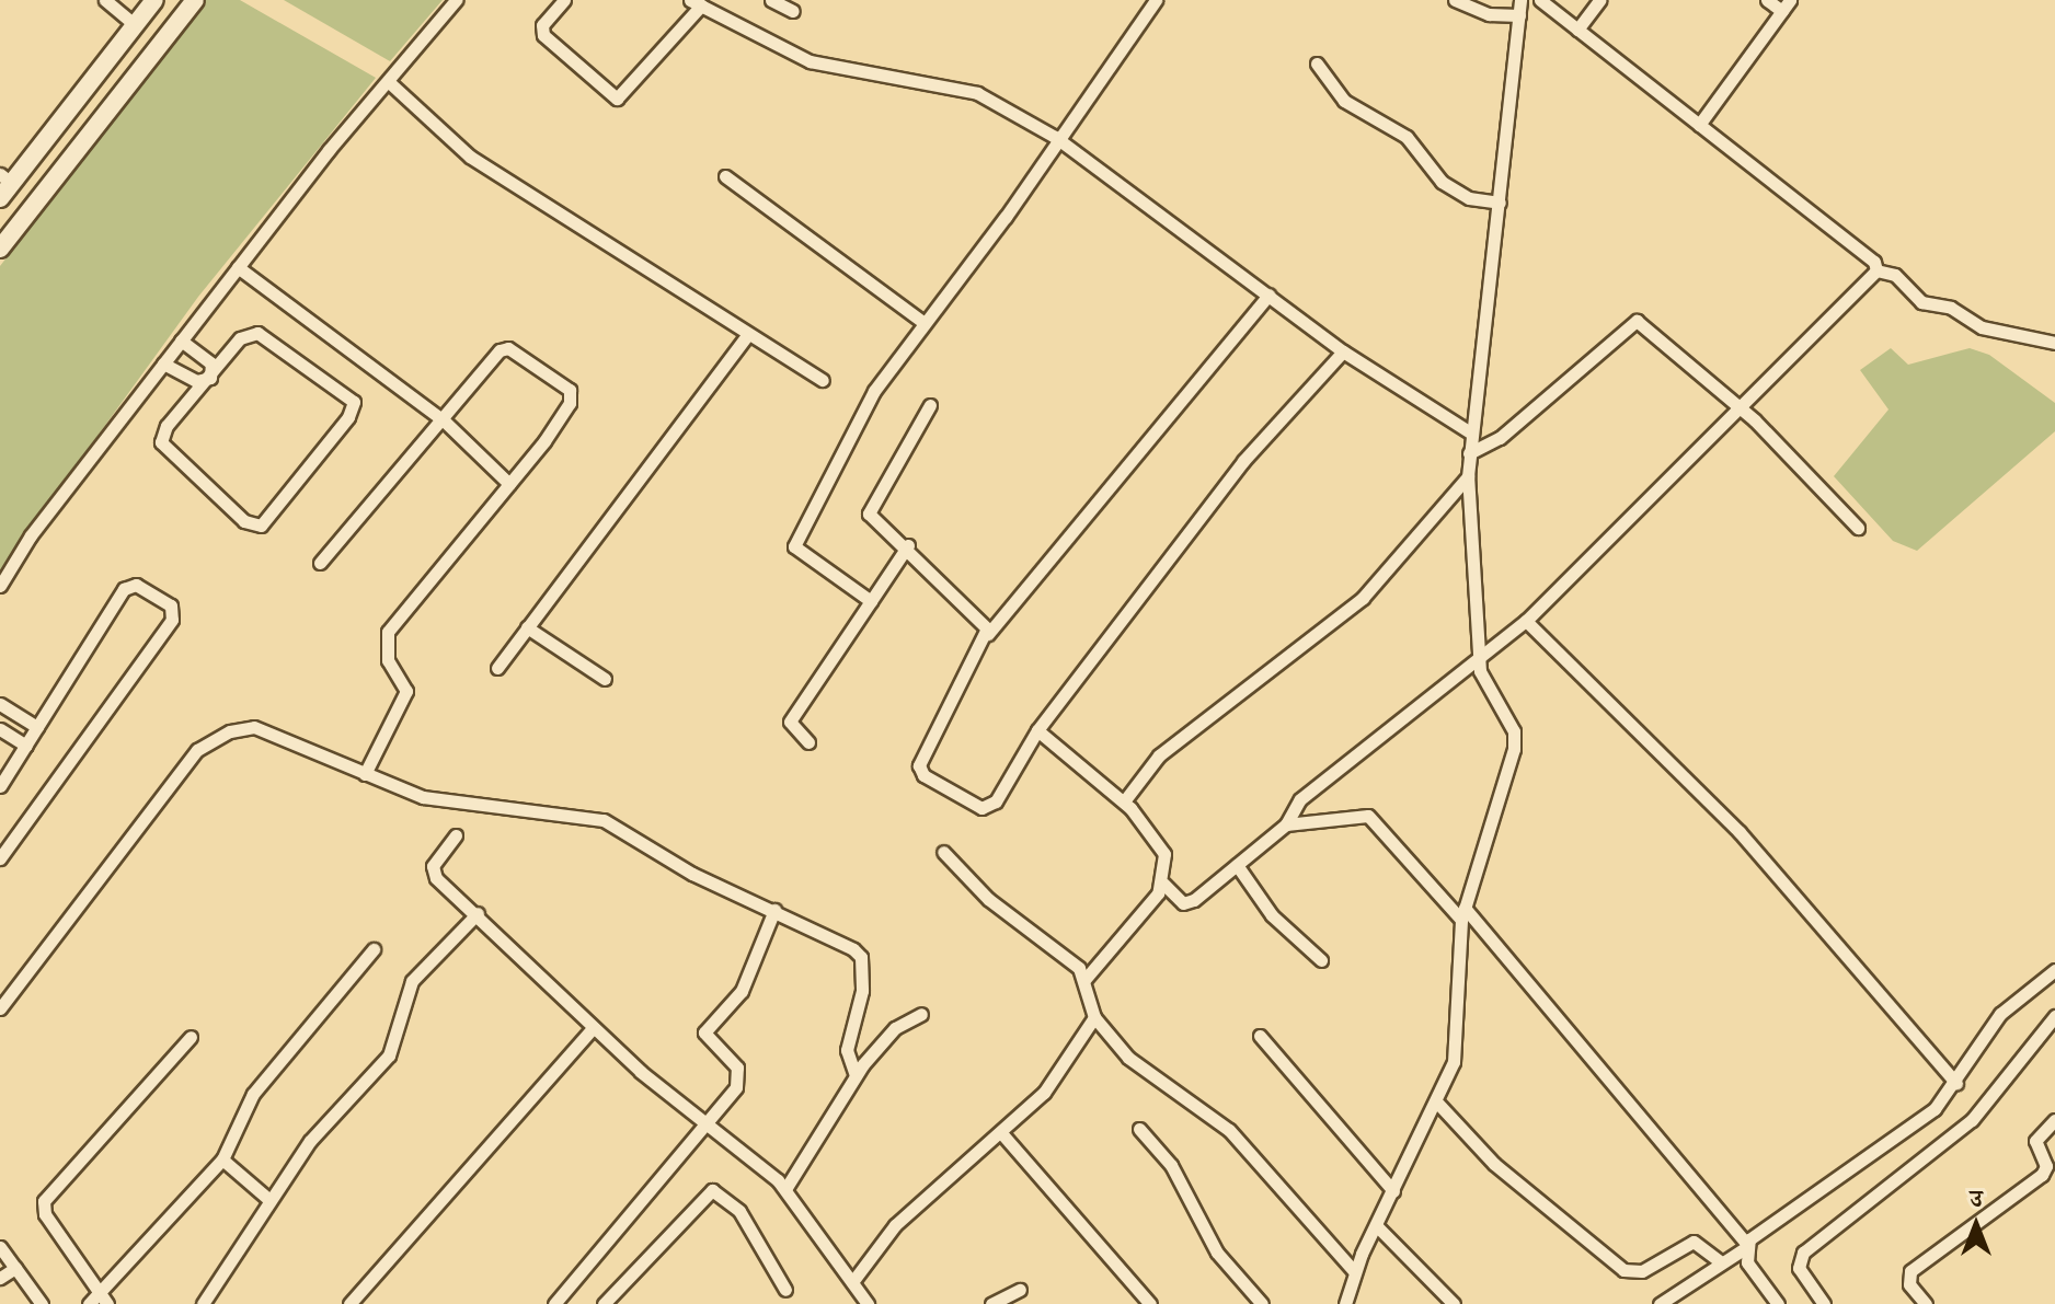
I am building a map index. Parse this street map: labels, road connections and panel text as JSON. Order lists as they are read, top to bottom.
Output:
{
  "north": "top"
}
